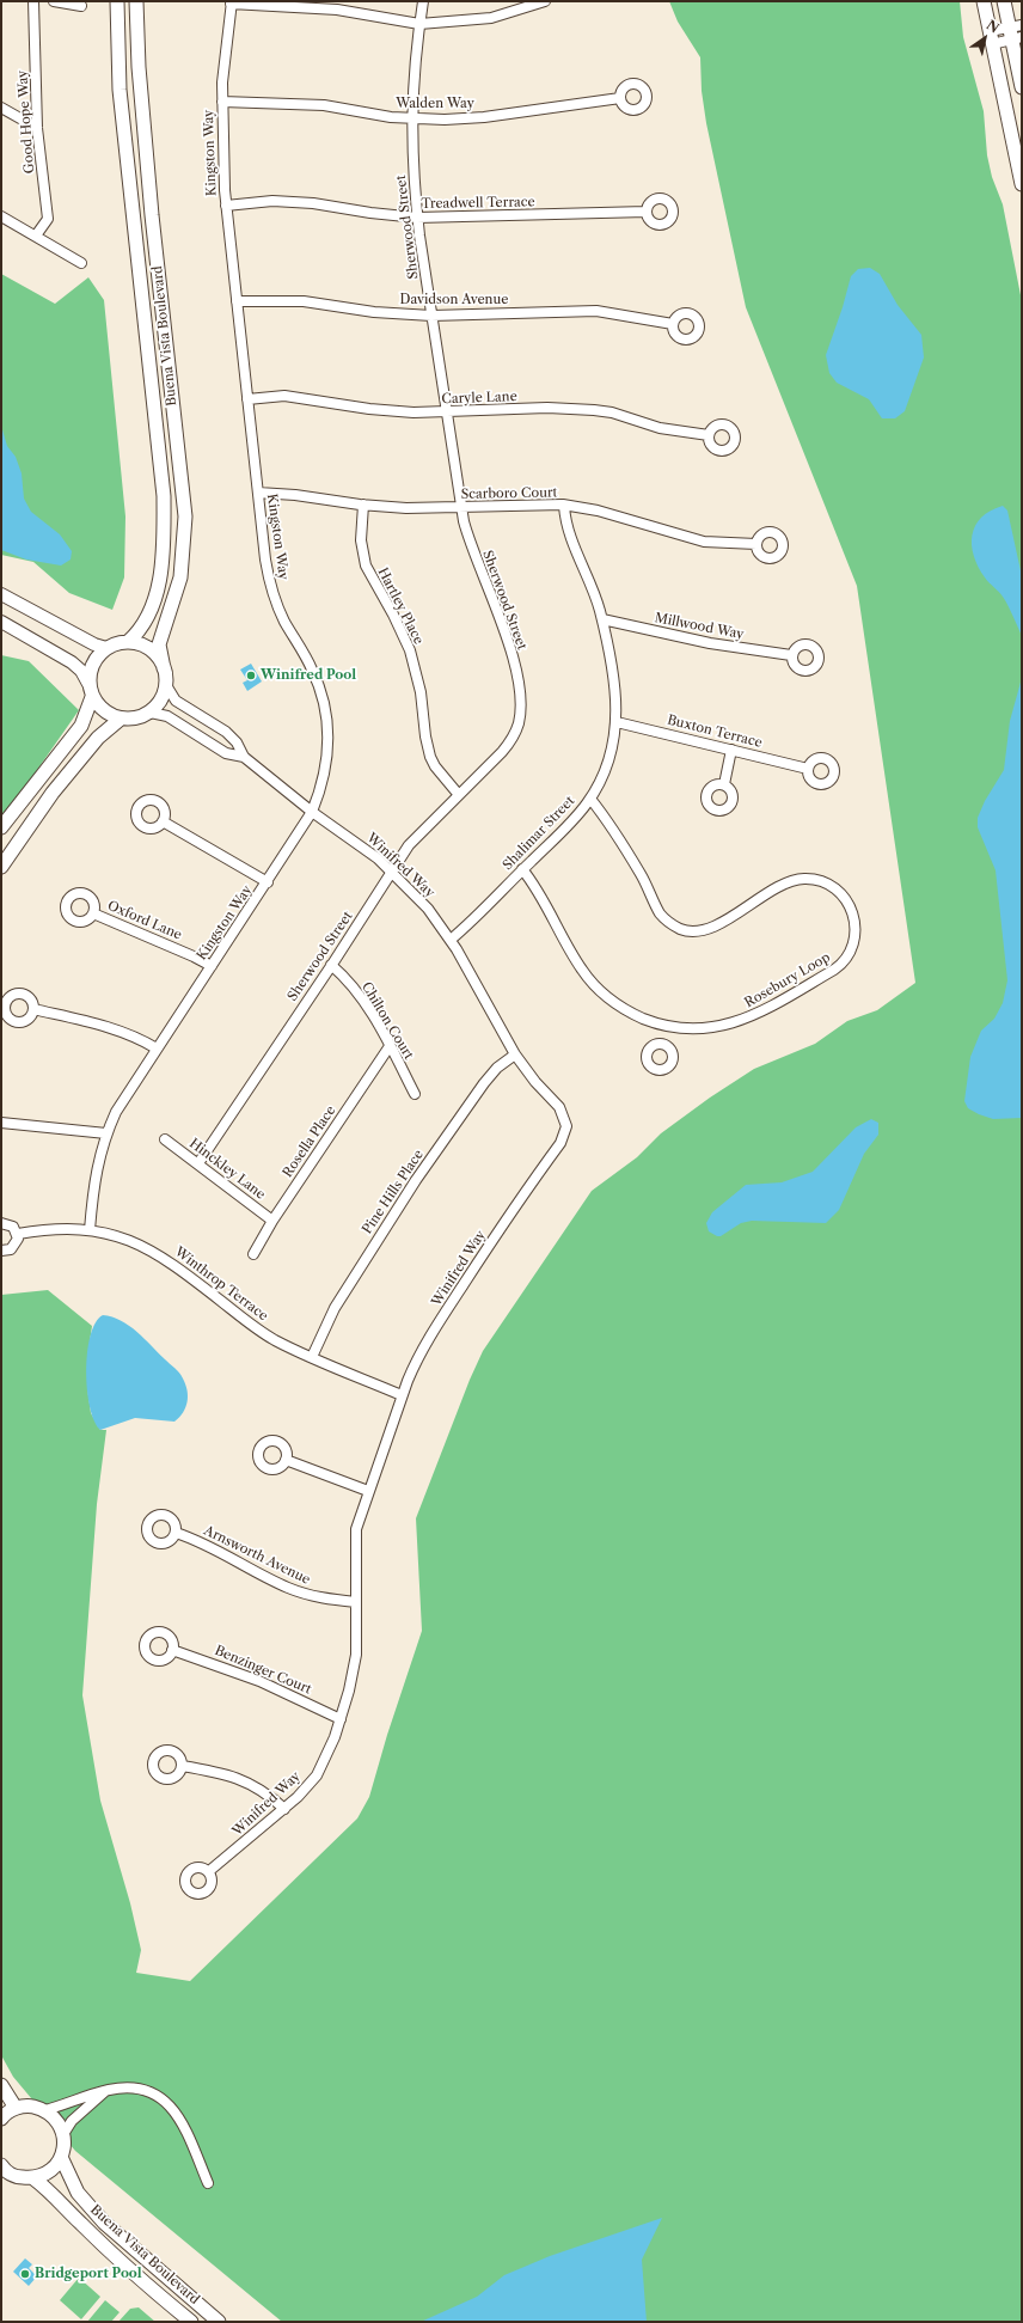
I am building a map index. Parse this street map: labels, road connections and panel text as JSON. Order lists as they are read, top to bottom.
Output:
{
  "streets": {
    "main road": ["Buena Vista Boulevard"],
    "street": [
      "Walden Way",
      "Good Hope Way",
      "Kingston Way",
      "Treadwell Terrace",
      "Sherwood Street",
      "Davidson Avenue",
      "Caryle Lane",
      "Scarboro Court",
      "Hartley Place",
      "Millwood Way",
      "Buxton Terrace",
      "Shalimar Street",
      "Winifred Way",
      "Oxford Lane",
      "Rosebury Loop",
      "Chilton Court",
      "Rosella Place",
      "Hinckley Lane",
      "Pine Hills Place",
      "Winthrop Terrace",
      "Arnsworth Avenue",
      "Benzinger Court"
    ]
  },
  "crossings": [
    ["Walden Way", "Kingston Way"],
    ["Walden Way", "Sherwood Street"],
    ["Kingston Way", "Treadwell Terrace"],
    ["Kingston Way", "Davidson Avenue"],
    ["Kingston Way", "Caryle Lane"],
    ["Kingston Way", "Scarboro Court"],
    ["Kingston Way", "Winifred Way"],
    ["Kingston Way", "Oxford Lane"],
    ["Kingston Way", "Winthrop Terrace"],
    ["Treadwell Terrace", "Sherwood Street"],
    ["Sherwood Street", "Davidson Avenue"],
    ["Sherwood Street", "Caryle Lane"],
    ["Sherwood Street", "Scarboro Court"],
    ["Sherwood Street", "Hartley Place"],
    ["Sherwood Street", "Winifred Way"],
    ["Sherwood Street", "Chilton Court"],
    ["Sherwood Street", "Hinckley Lane"],
    ["Scarboro Court", "Hartley Place"],
    ["Scarboro Court", "Shalimar Street"],
    ["Millwood Way", "Shalimar Street"],
    ["Buxton Terrace", "Shalimar Street"],
    ["Shalimar Street", "Winifred Way"],
    ["Shalimar Street", "Rosebury Loop"],
    ["Winifred Way", "Pine Hills Place"],
    ["Winifred Way", "Winthrop Terrace"],
    ["Winifred Way", "Arnsworth Avenue"],
    ["Winifred Way", "Benzinger Court"],
    ["Chilton Court", "Rosella Place"],
    ["Rosella Place", "Hinckley Lane"],
    ["Pine Hills Place", "Winthrop Terrace"]
  ],
  "places": ["Winifred Pool", "Bridgeport Pool"],
  "north": "top right"
}
